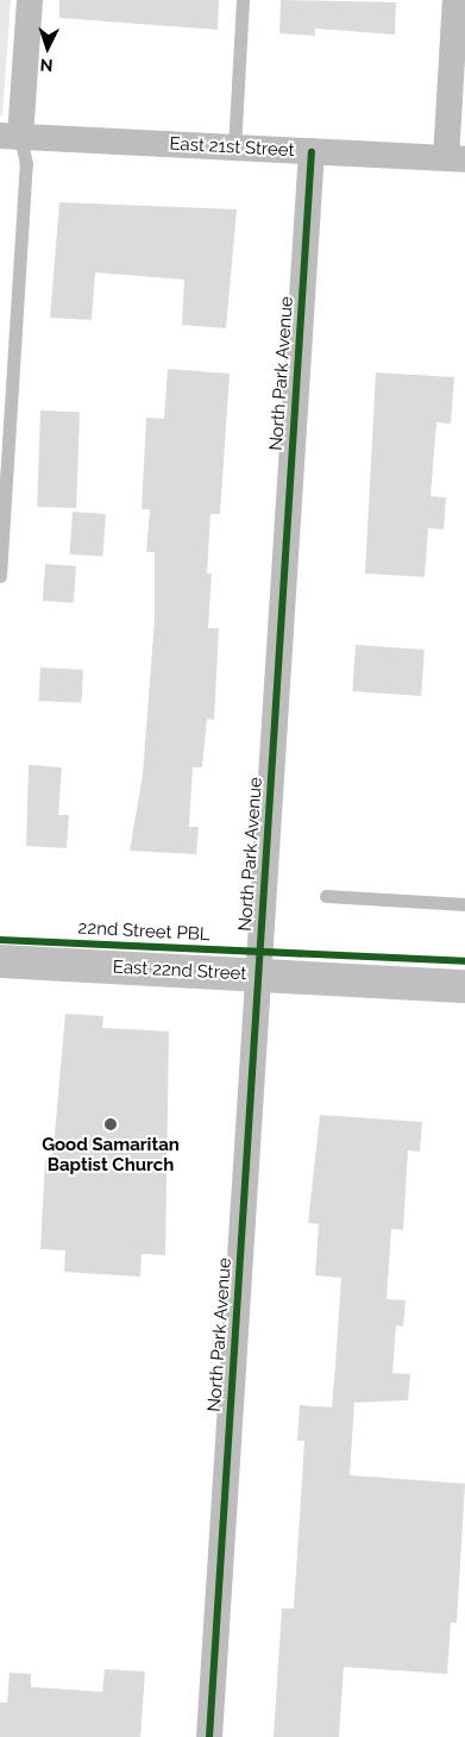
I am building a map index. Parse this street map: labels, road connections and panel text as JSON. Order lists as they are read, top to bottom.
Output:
{
  "streets": {
    "main road": ["East 22nd Street"],
    "street": ["East 21st Street", "North Park Avenue"],
    "cycle path": ["22nd Street PBL"]
  },
  "crossings": [
    ["East 21st Street", "North Park Avenue"],
    ["North Park Avenue", "East 22nd Street"]
  ],
  "places": ["Good Samaritan Baptist Church"],
  "north": "bottom"
}
